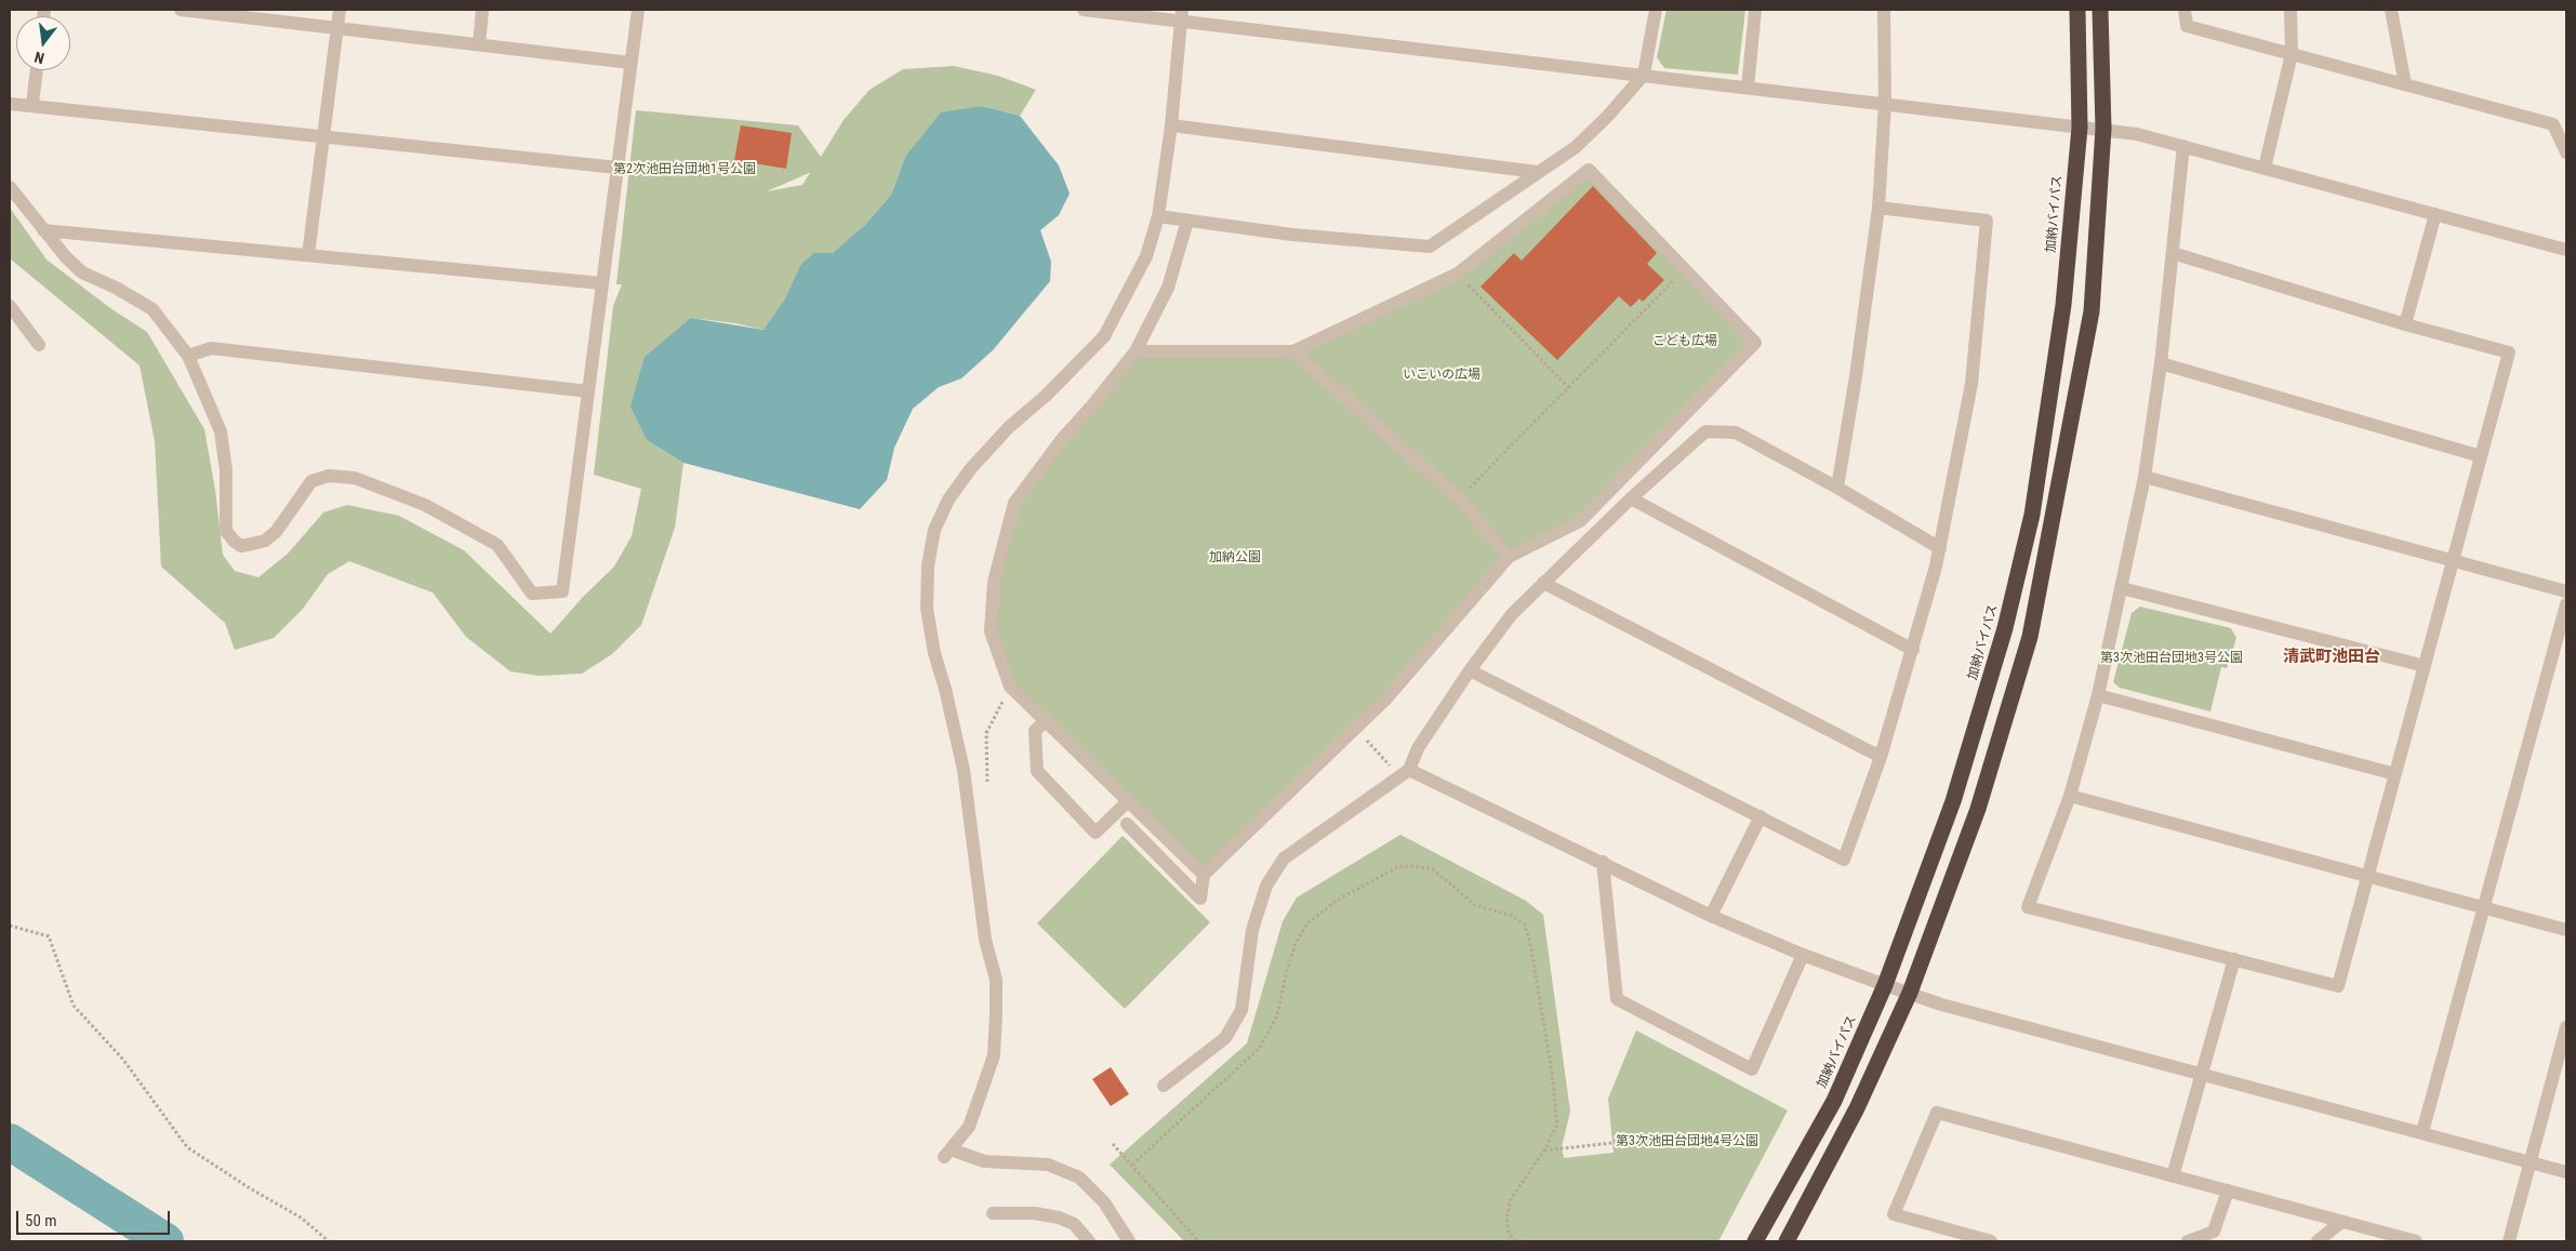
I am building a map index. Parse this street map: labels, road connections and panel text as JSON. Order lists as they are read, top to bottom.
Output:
{
  "streets": {
    "highway": ["加納バイパス"]
  },
  "districts": ["清武町池田台"],
  "parks": [
    "第2次池田台団地1号公園",
    "こども広場",
    "いこいの広場",
    "加納公園",
    "第3次池田台団地3号公園",
    "第3次池田台団地4号公園"
  ],
  "scale_bar": "50 m",
  "north": "bottom"
}
